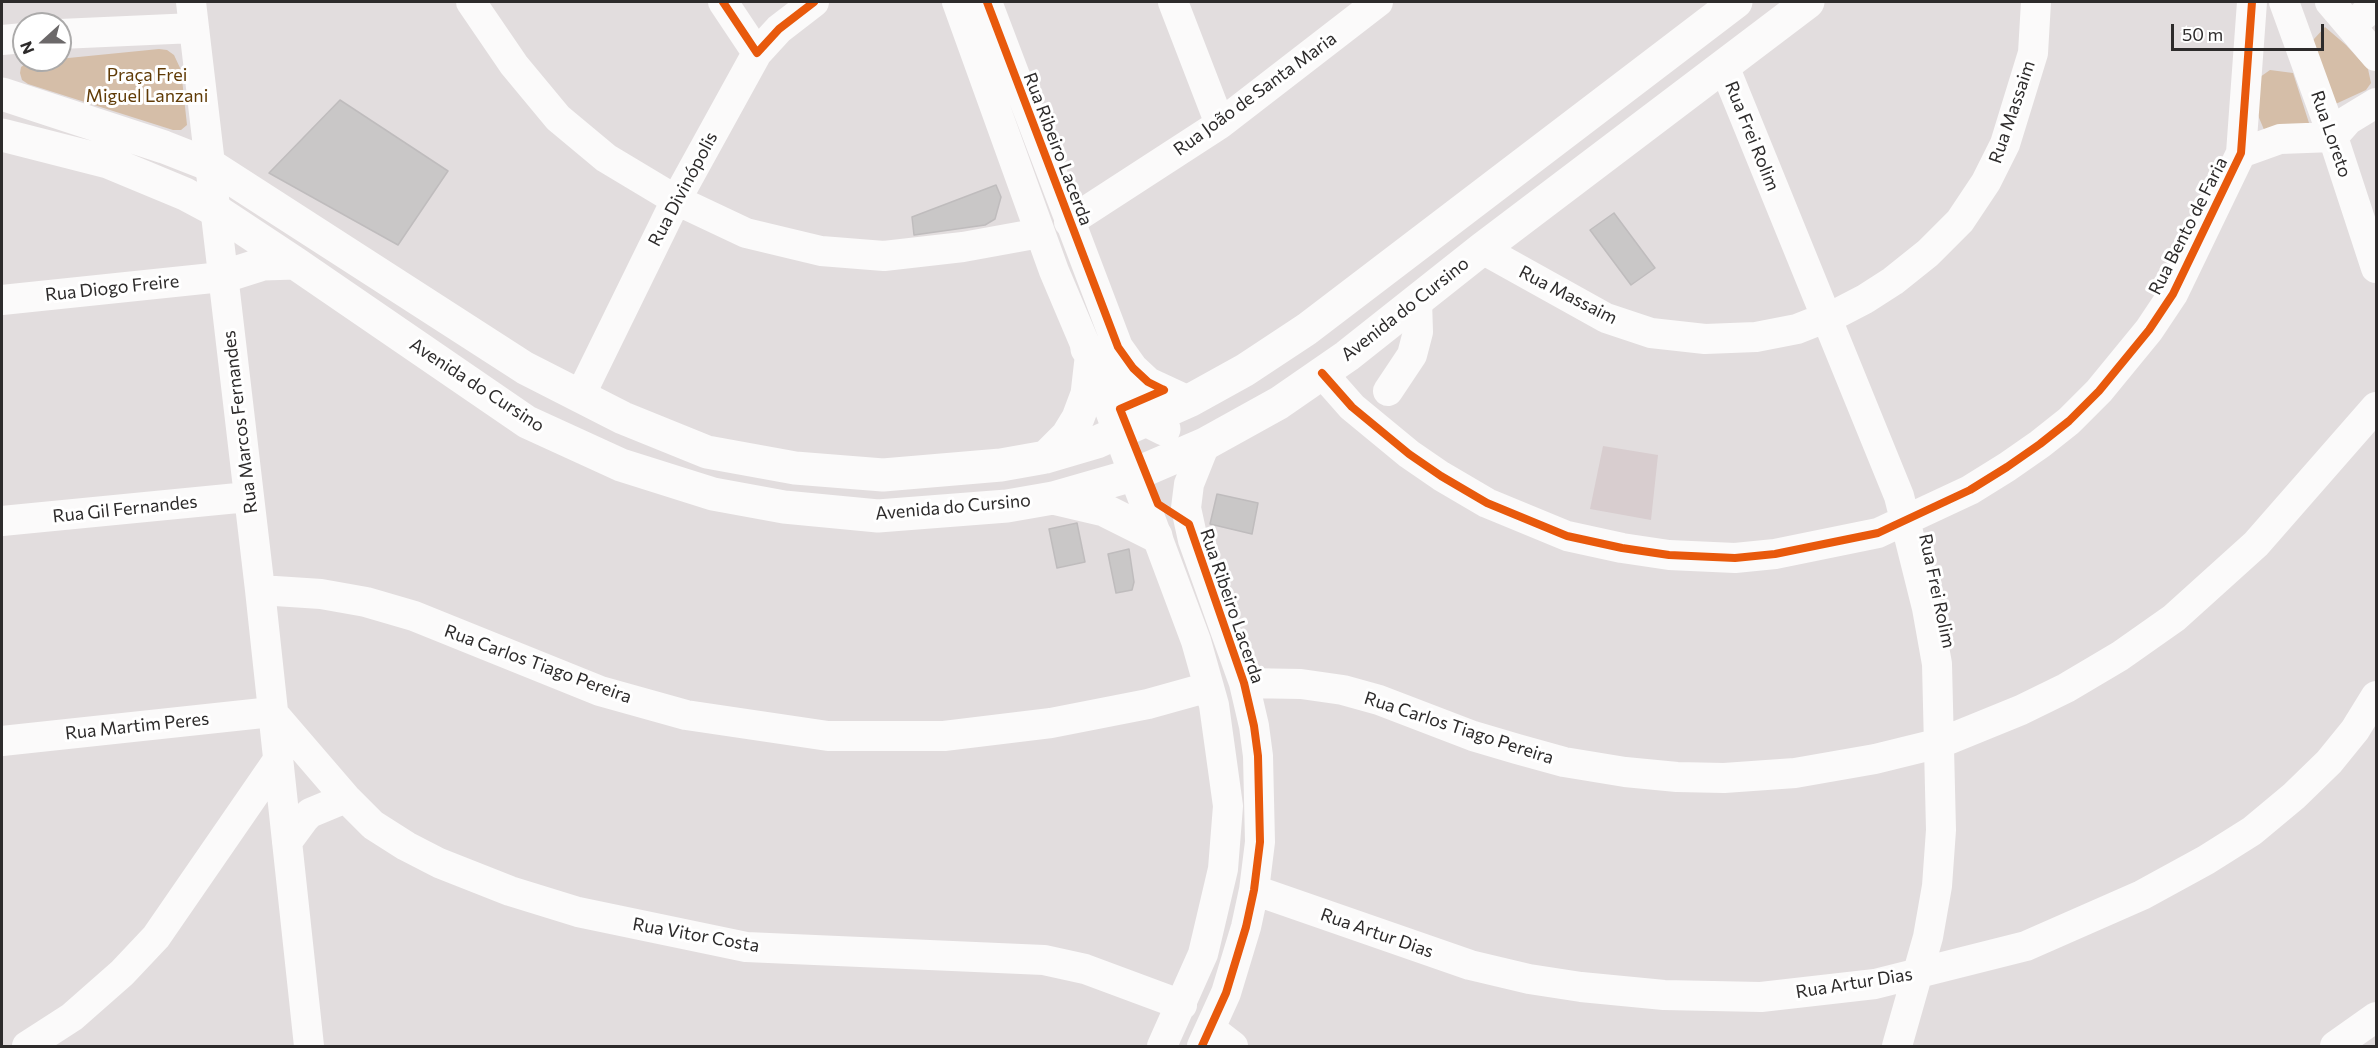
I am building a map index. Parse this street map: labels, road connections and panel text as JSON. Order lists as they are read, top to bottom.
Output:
{
  "streets": {
    "main road": ["Rua Frei Rolim", "Avenida do Cursino"],
    "street": [
      "Rua João de Santa Maria",
      "Rua Massaim",
      "Rua Loreto",
      "Rua Ribeiro Lacerda",
      "Rua Divinópolis",
      "Rua Bento de Faria",
      "Rua Diogo Freire",
      "Rua Marcos Fernandes",
      "Rua Gil Fernandes",
      "Rua Carlos Tiago Pereira",
      "Rua Martim Peres",
      "Rua Artur Dias",
      "Rua Vitor Costa"
    ]
  },
  "crossings": [
    ["Rua João de Santa Maria", "Rua Ribeiro Lacerda"],
    ["Rua Massaim", "Rua Frei Rolim"],
    ["Rua Massaim", "Avenida do Cursino"],
    ["Rua Frei Rolim", "Rua Bento de Faria"],
    ["Rua Frei Rolim", "Avenida do Cursino"],
    ["Rua Frei Rolim", "Rua Carlos Tiago Pereira"],
    ["Rua Frei Rolim", "Rua Artur Dias"],
    ["Rua Ribeiro Lacerda", "Avenida do Cursino"],
    ["Rua Ribeiro Lacerda", "Rua Carlos Tiago Pereira"],
    ["Rua Ribeiro Lacerda", "Rua Artur Dias"],
    ["Rua Divinópolis", "Avenida do Cursino"],
    ["Rua Bento de Faria", "Avenida do Cursino"],
    ["Rua Diogo Freire", "Rua Marcos Fernandes"],
    ["Avenida do Cursino", "Rua Marcos Fernandes"],
    ["Rua Marcos Fernandes", "Rua Gil Fernandes"],
    ["Rua Marcos Fernandes", "Rua Carlos Tiago Pereira"],
    ["Rua Marcos Fernandes", "Rua Martim Peres"],
    ["Rua Marcos Fernandes", "Rua Vitor Costa"],
    ["Rua Martim Peres", "Rua Vitor Costa"]
  ],
  "parks": ["Praça Frei Miguel Lanzani"],
  "scale_bar": "50 m",
  "north": "left"
}
